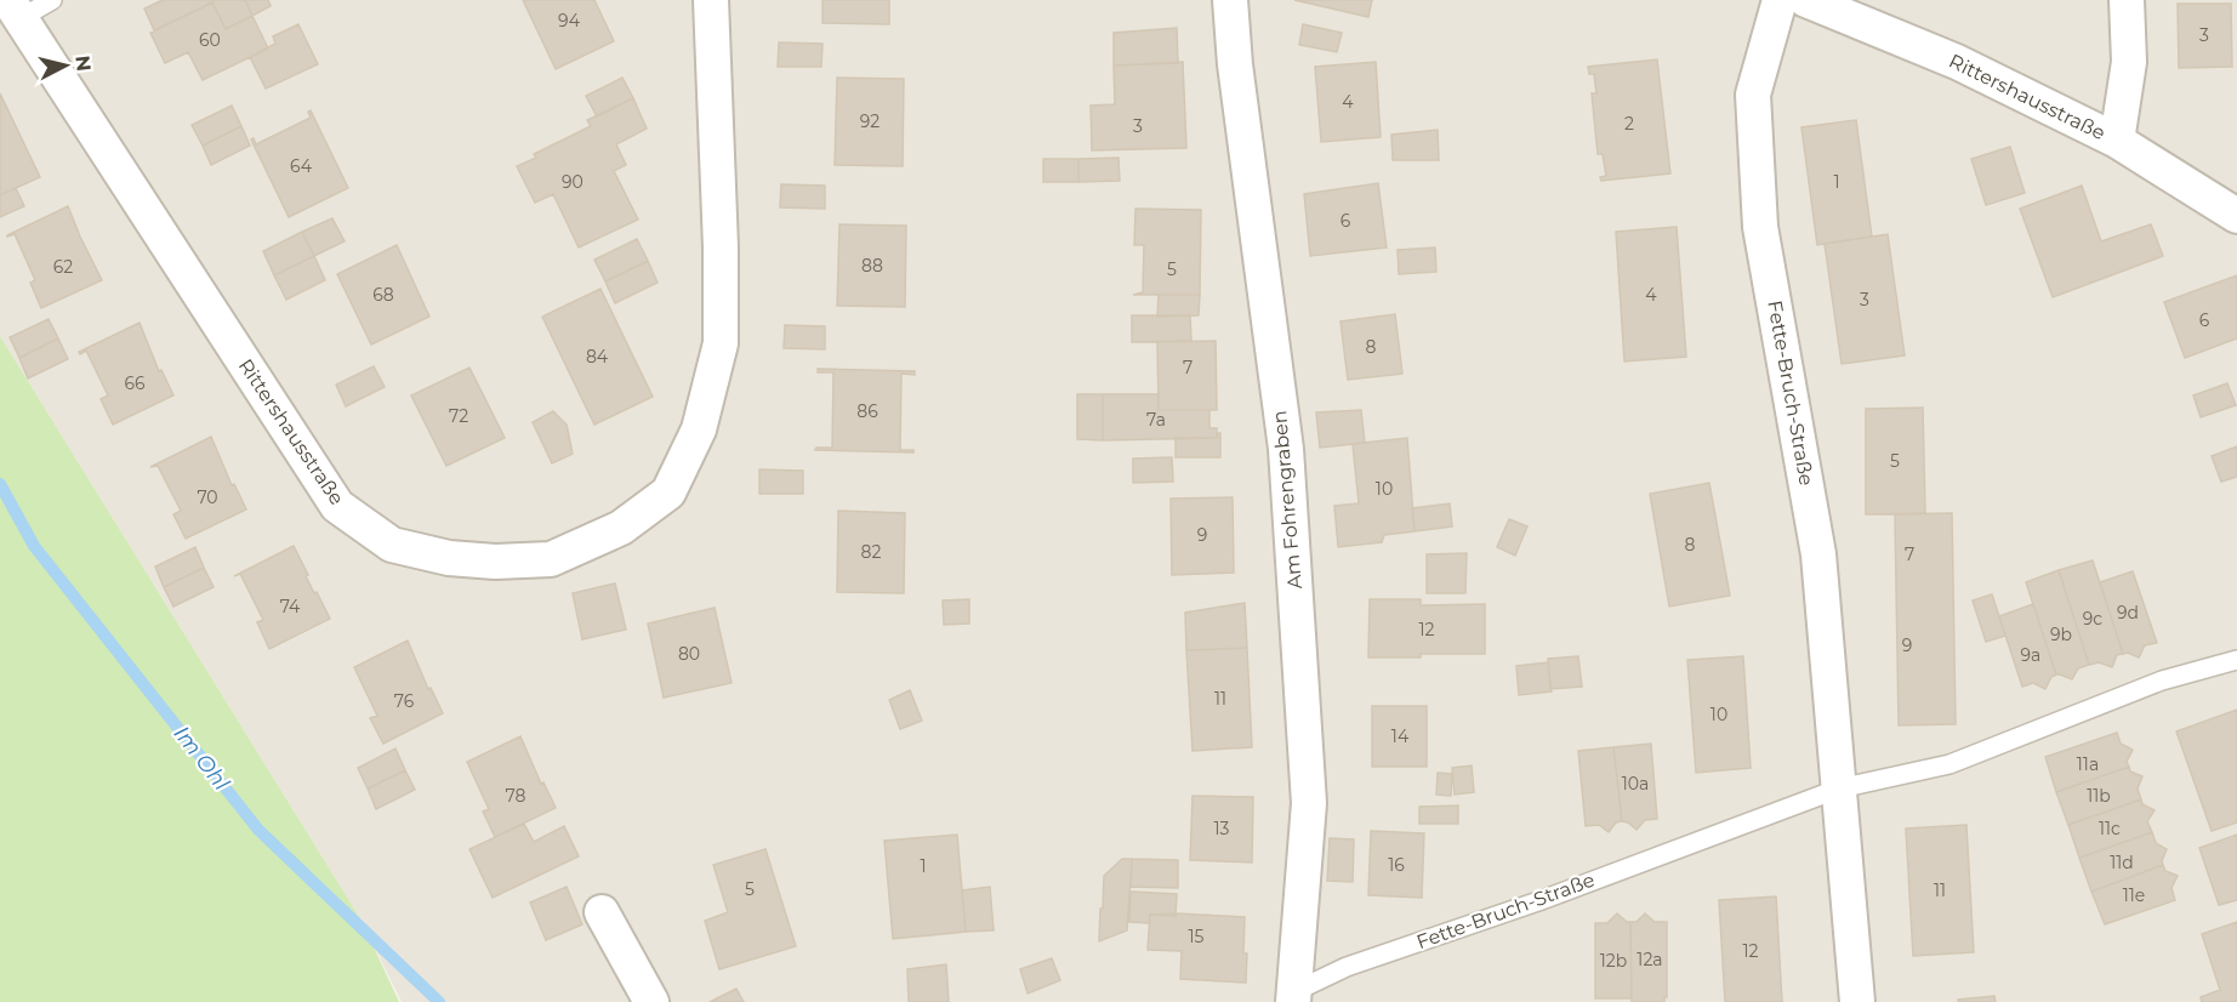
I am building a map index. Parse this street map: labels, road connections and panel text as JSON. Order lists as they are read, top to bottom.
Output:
{
  "streets": {
    "street": ["Rittershausstraße", "Fette-Bruch-Straße", "Am Fohrengraben"]
  },
  "crossings": [
    ["Fette-Bruch-Straße", "Am Fohrengraben"]
  ],
  "water": ["Im Ohl"],
  "house_numbers": [
    "94",
    "3",
    "60",
    "4",
    "92",
    "2",
    "3",
    "64",
    "90",
    "1",
    "6",
    "88",
    "62",
    "5",
    "68",
    "4",
    "3",
    "6",
    "8",
    "84",
    "7",
    "66",
    "86",
    "72",
    "7a",
    "5",
    "10",
    "70",
    "9",
    "8",
    "82",
    "7",
    "74",
    "9d",
    "9c",
    "12",
    "9b",
    "9",
    "80",
    "9a",
    "11",
    "76",
    "10",
    "14",
    "11a",
    "10a",
    "78",
    "11b",
    "13",
    "11c",
    "11d",
    "16",
    "1",
    "5",
    "11",
    "11e",
    "15",
    "12",
    "12a",
    "12b"
  ],
  "north": "right"
}
